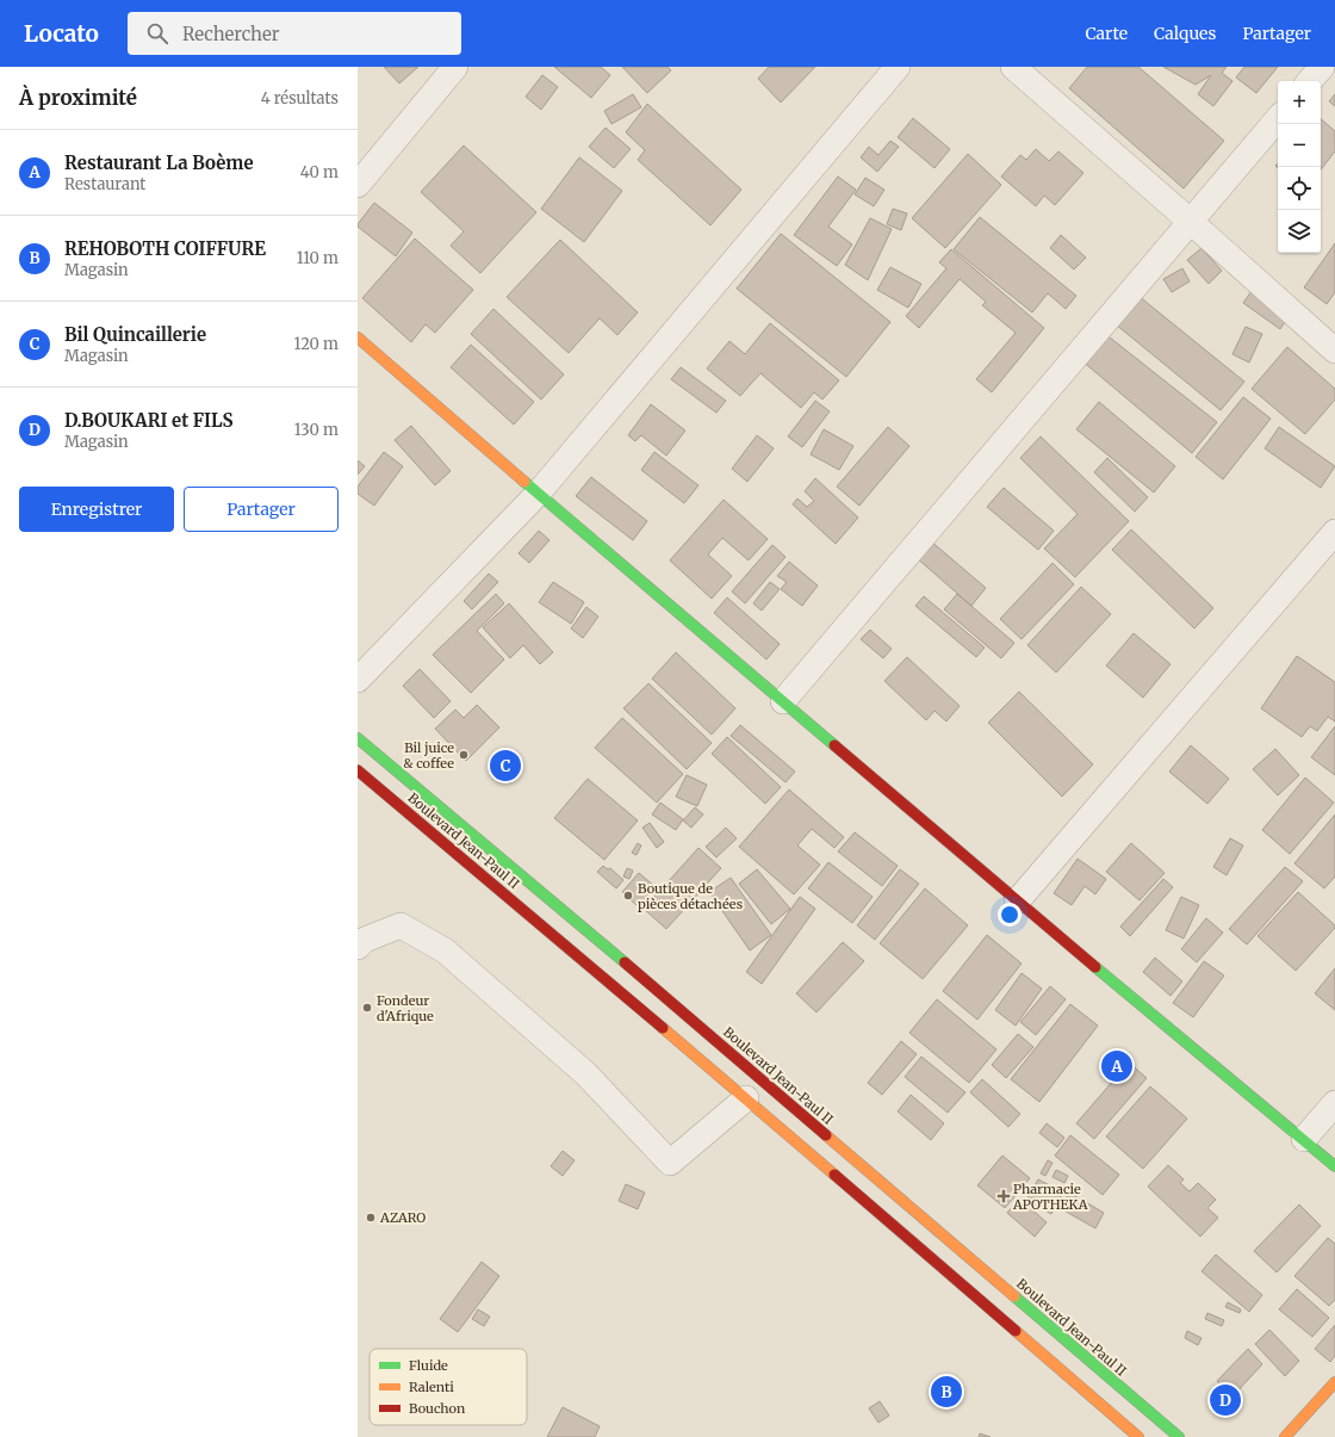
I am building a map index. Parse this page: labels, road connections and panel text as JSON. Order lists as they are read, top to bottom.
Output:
{
  "streets": {
    "main road": ["Boulevard Jean-Paul II"]
  },
  "places": {
    "other": [
      "Bil juice & coffee",
      "Boutique de pièces détachées",
      "Fondeur d'Afrique",
      "AZARO"
    ],
    "health": ["Pharmacie APOTHEKA"]
  },
  "legend": ["Fluide", "Ralenti", "Bouchon"],
  "page": {
    "header": "Locato",
    "search": "Rechercher",
    "nav": ["Carte", "Calques", "Partager"],
    "heading": ["À proximité", "4 résultats"],
    "map_buttons": ["+", "−"],
    "list": [
      {
        "mark": "A",
        "name": "Restaurant La Boème",
        "note": "Restaurant",
        "value": "40 m"
      },
      {
        "mark": "B",
        "name": "REHOBOTH COIFFURE",
        "note": "Magasin",
        "value": "110 m"
      },
      {
        "mark": "C",
        "name": "Bil Quincaillerie",
        "note": "Magasin",
        "value": "120 m"
      },
      {
        "mark": "D",
        "name": "D.BOUKARI et FILS",
        "note": "Magasin",
        "value": "130 m"
      }
    ],
    "buttons": ["Enregistrer", "Partager"],
    "pins": [
      "C",
      "A",
      "B",
      "D"
    ]
  }
}
